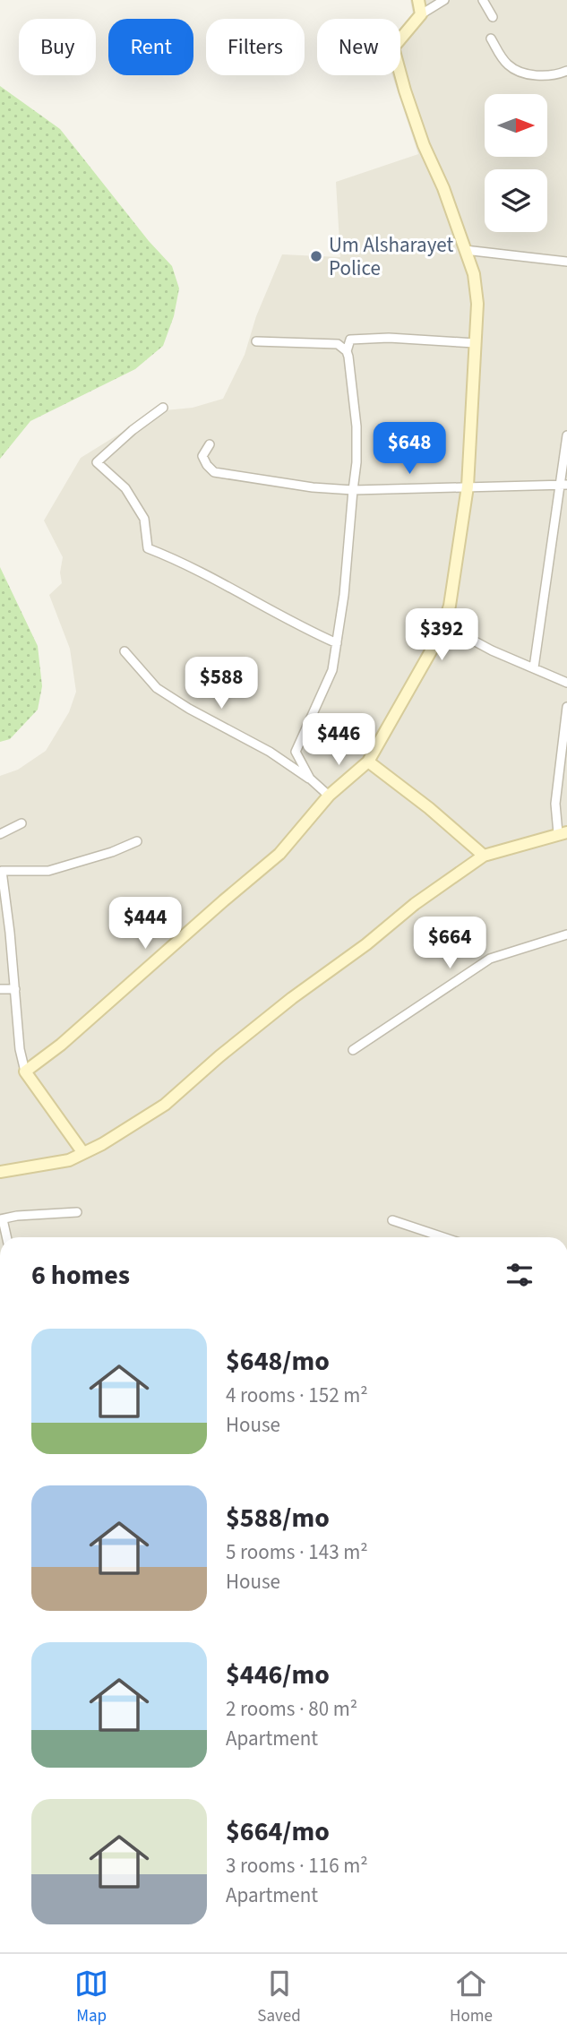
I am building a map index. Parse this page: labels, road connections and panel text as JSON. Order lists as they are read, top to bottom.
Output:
{
  "places": ["Um Alsharayet Police"],
  "north": "right",
  "page": {
    "chip": [
      "Buy",
      "Rent",
      "Filters",
      "New"
    ],
    "price": [
      "$648",
      "$392",
      "$588",
      "$446",
      "$444",
      "$664"
    ],
    "heading": "6 homes",
    "list": [
      {
        "name": "$648/mo",
        "note": "4 rooms · 152 m² · House"
      },
      {
        "name": "$588/mo",
        "note": "5 rooms · 143 m² · House"
      },
      {
        "name": "$446/mo",
        "note": "2 rooms · 80 m² · Apartment"
      },
      {
        "name": "$664/mo",
        "note": "3 rooms · 116 m² · Apartment"
      }
    ],
    "tabs": ["Map", "Saved", "Home"]
  }
}
